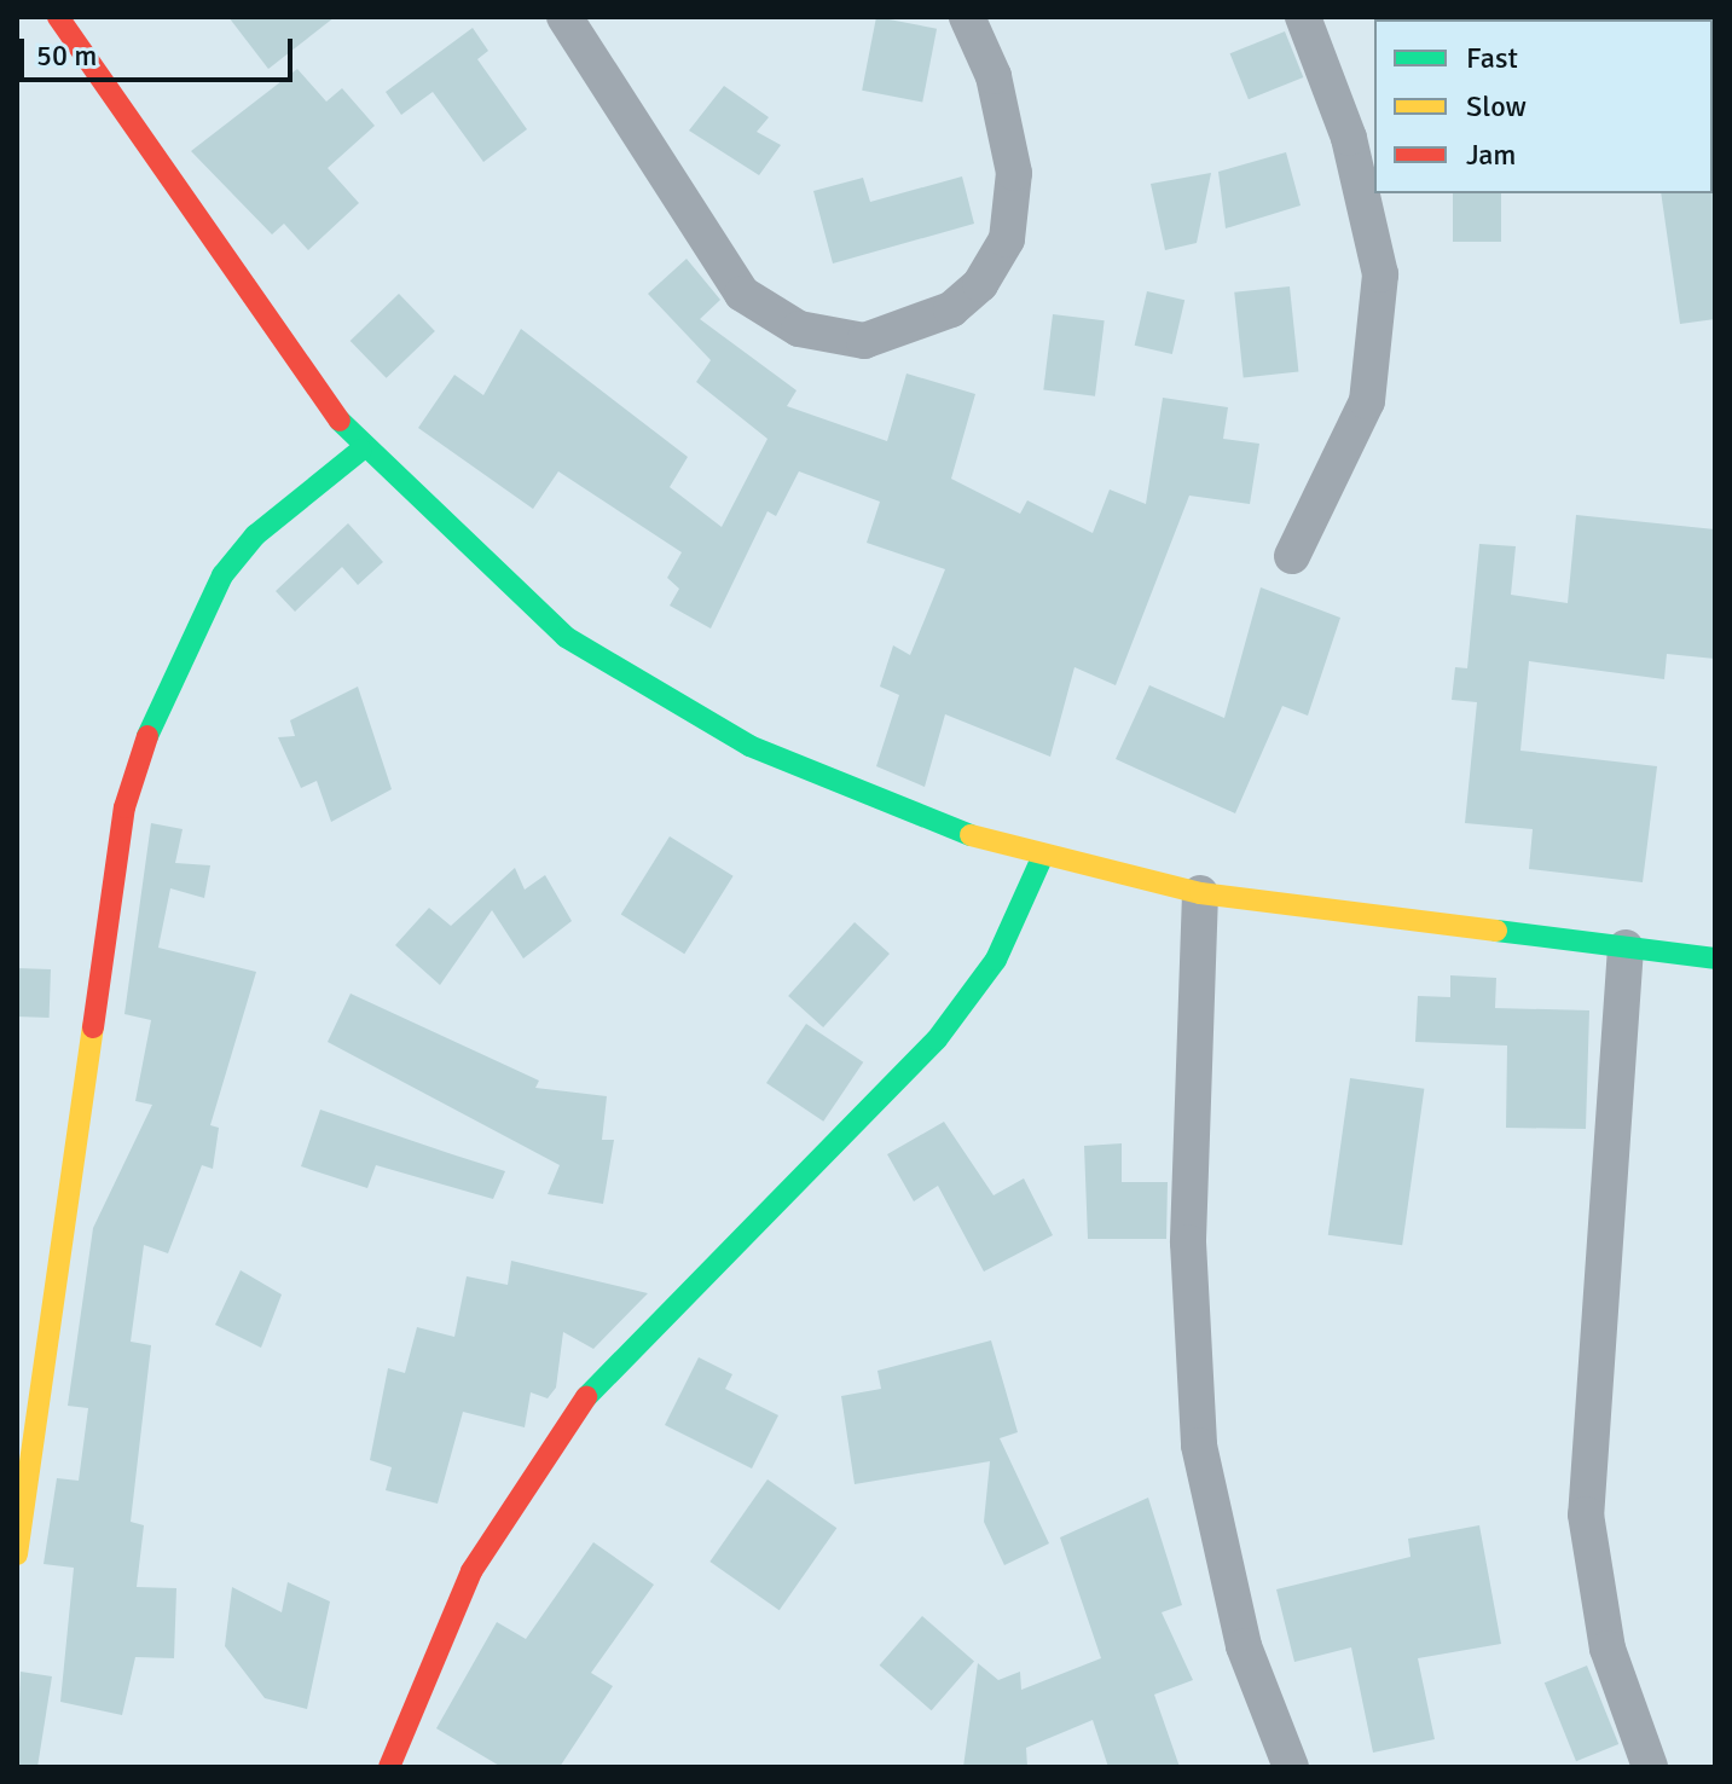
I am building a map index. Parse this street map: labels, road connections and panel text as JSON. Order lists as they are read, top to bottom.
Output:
{
  "legend": ["Fast", "Slow", "Jam"],
  "scale_bar": "50 m"
}
